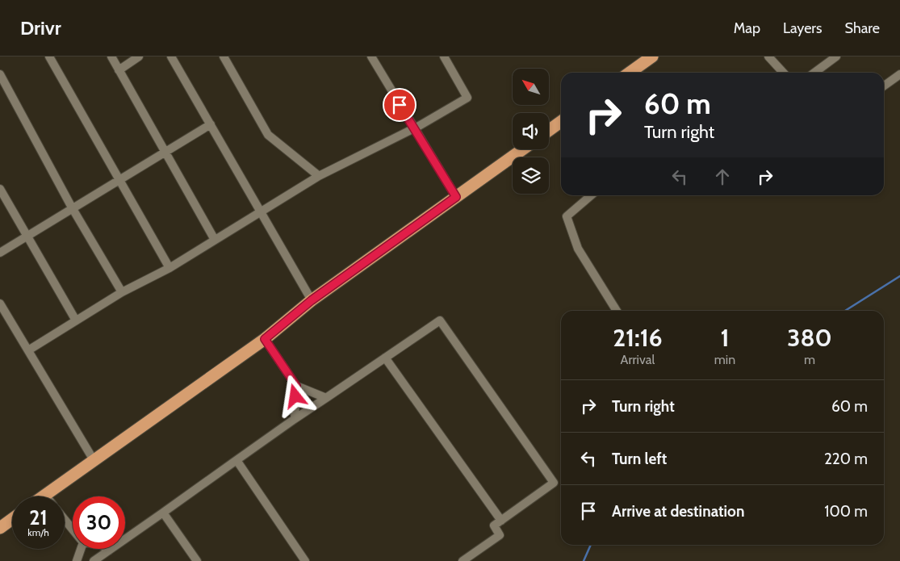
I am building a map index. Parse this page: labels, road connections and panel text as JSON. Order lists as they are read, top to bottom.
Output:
{
  "north": "top left",
  "page": {
    "header": "Drivr",
    "nav": ["Map", "Layers", "Share"],
    "turn": ["60 m", "Turn right"],
    "eta": [
      "21:16",
      "Arrival",
      "1",
      "min",
      "380",
      "m"
    ],
    "list": [
      {
        "name": "Turn right",
        "value": "60 m"
      },
      {
        "name": "Turn left",
        "value": "220 m"
      },
      {
        "name": "Arrive at destination",
        "value": "100 m"
      }
    ],
    "speed": "21 km/h",
    "limit": "30"
  }
}
